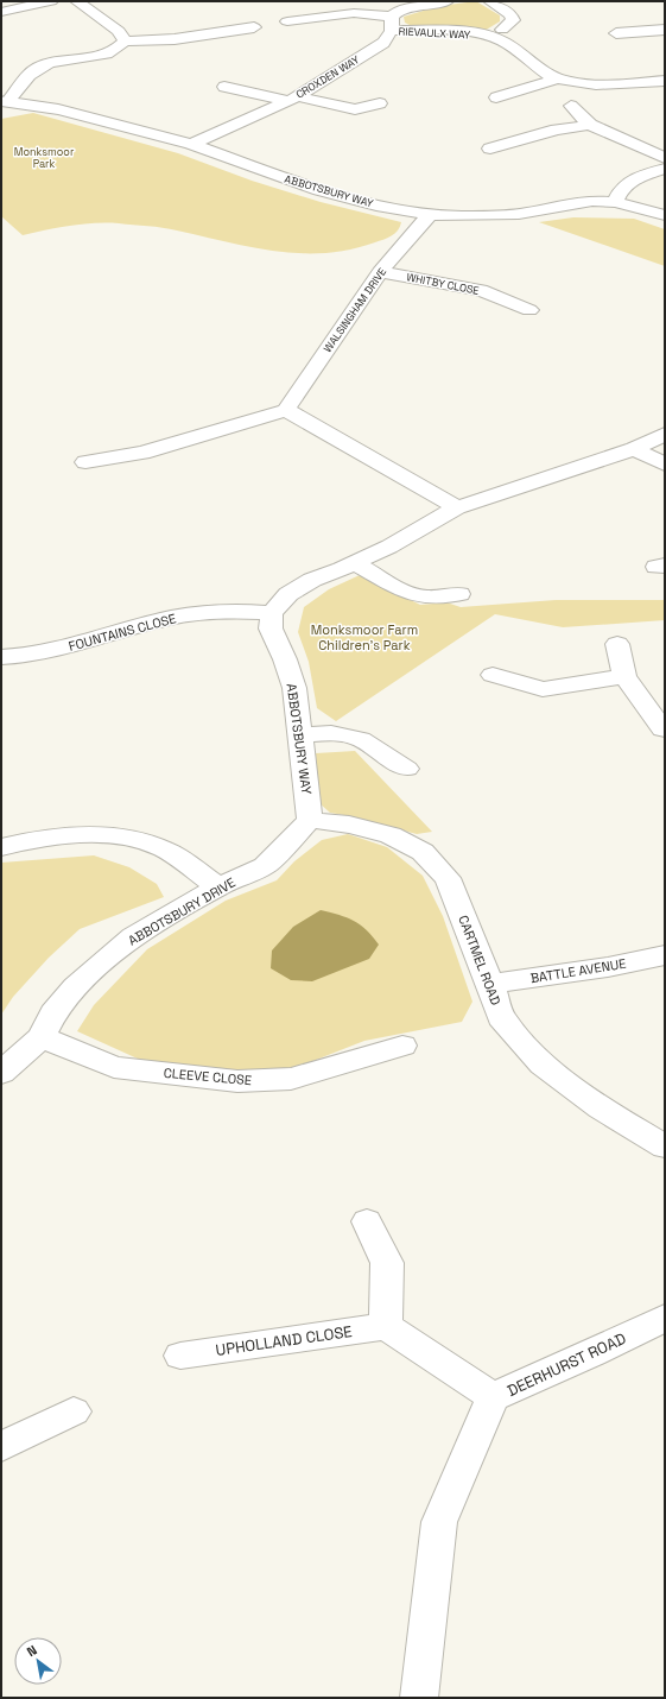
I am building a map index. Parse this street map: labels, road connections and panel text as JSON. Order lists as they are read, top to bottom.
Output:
{
  "streets": {
    "street": [
      "RIEVAULX WAY",
      "CROXDEN WAY",
      "ABBOTSBURY WAY",
      "WHITBY CLOSE",
      "WALSINGHAM DRIVE",
      "FOUNTAINS CLOSE",
      "ABBOTSBURY DRIVE",
      "CARTMEL ROAD",
      "BATTLE AVENUE",
      "CLEEVE CLOSE",
      "UPHOLLAND CLOSE",
      "DEERHURST ROAD"
    ]
  },
  "crossings": [
    ["RIEVAULX WAY", "CROXDEN WAY"],
    ["CROXDEN WAY", "ABBOTSBURY WAY"],
    ["ABBOTSBURY WAY", "WALSINGHAM DRIVE"],
    ["ABBOTSBURY WAY", "FOUNTAINS CLOSE"],
    ["ABBOTSBURY WAY", "ABBOTSBURY DRIVE"],
    ["ABBOTSBURY WAY", "CARTMEL ROAD"],
    ["WHITBY CLOSE", "WALSINGHAM DRIVE"],
    ["ABBOTSBURY DRIVE", "CARTMEL ROAD"],
    ["ABBOTSBURY DRIVE", "CLEEVE CLOSE"],
    ["CARTMEL ROAD", "BATTLE AVENUE"]
  ],
  "parks": ["Monksmoor Park", "Monksmoor Farm Children's Park"],
  "north": "top left"
}
